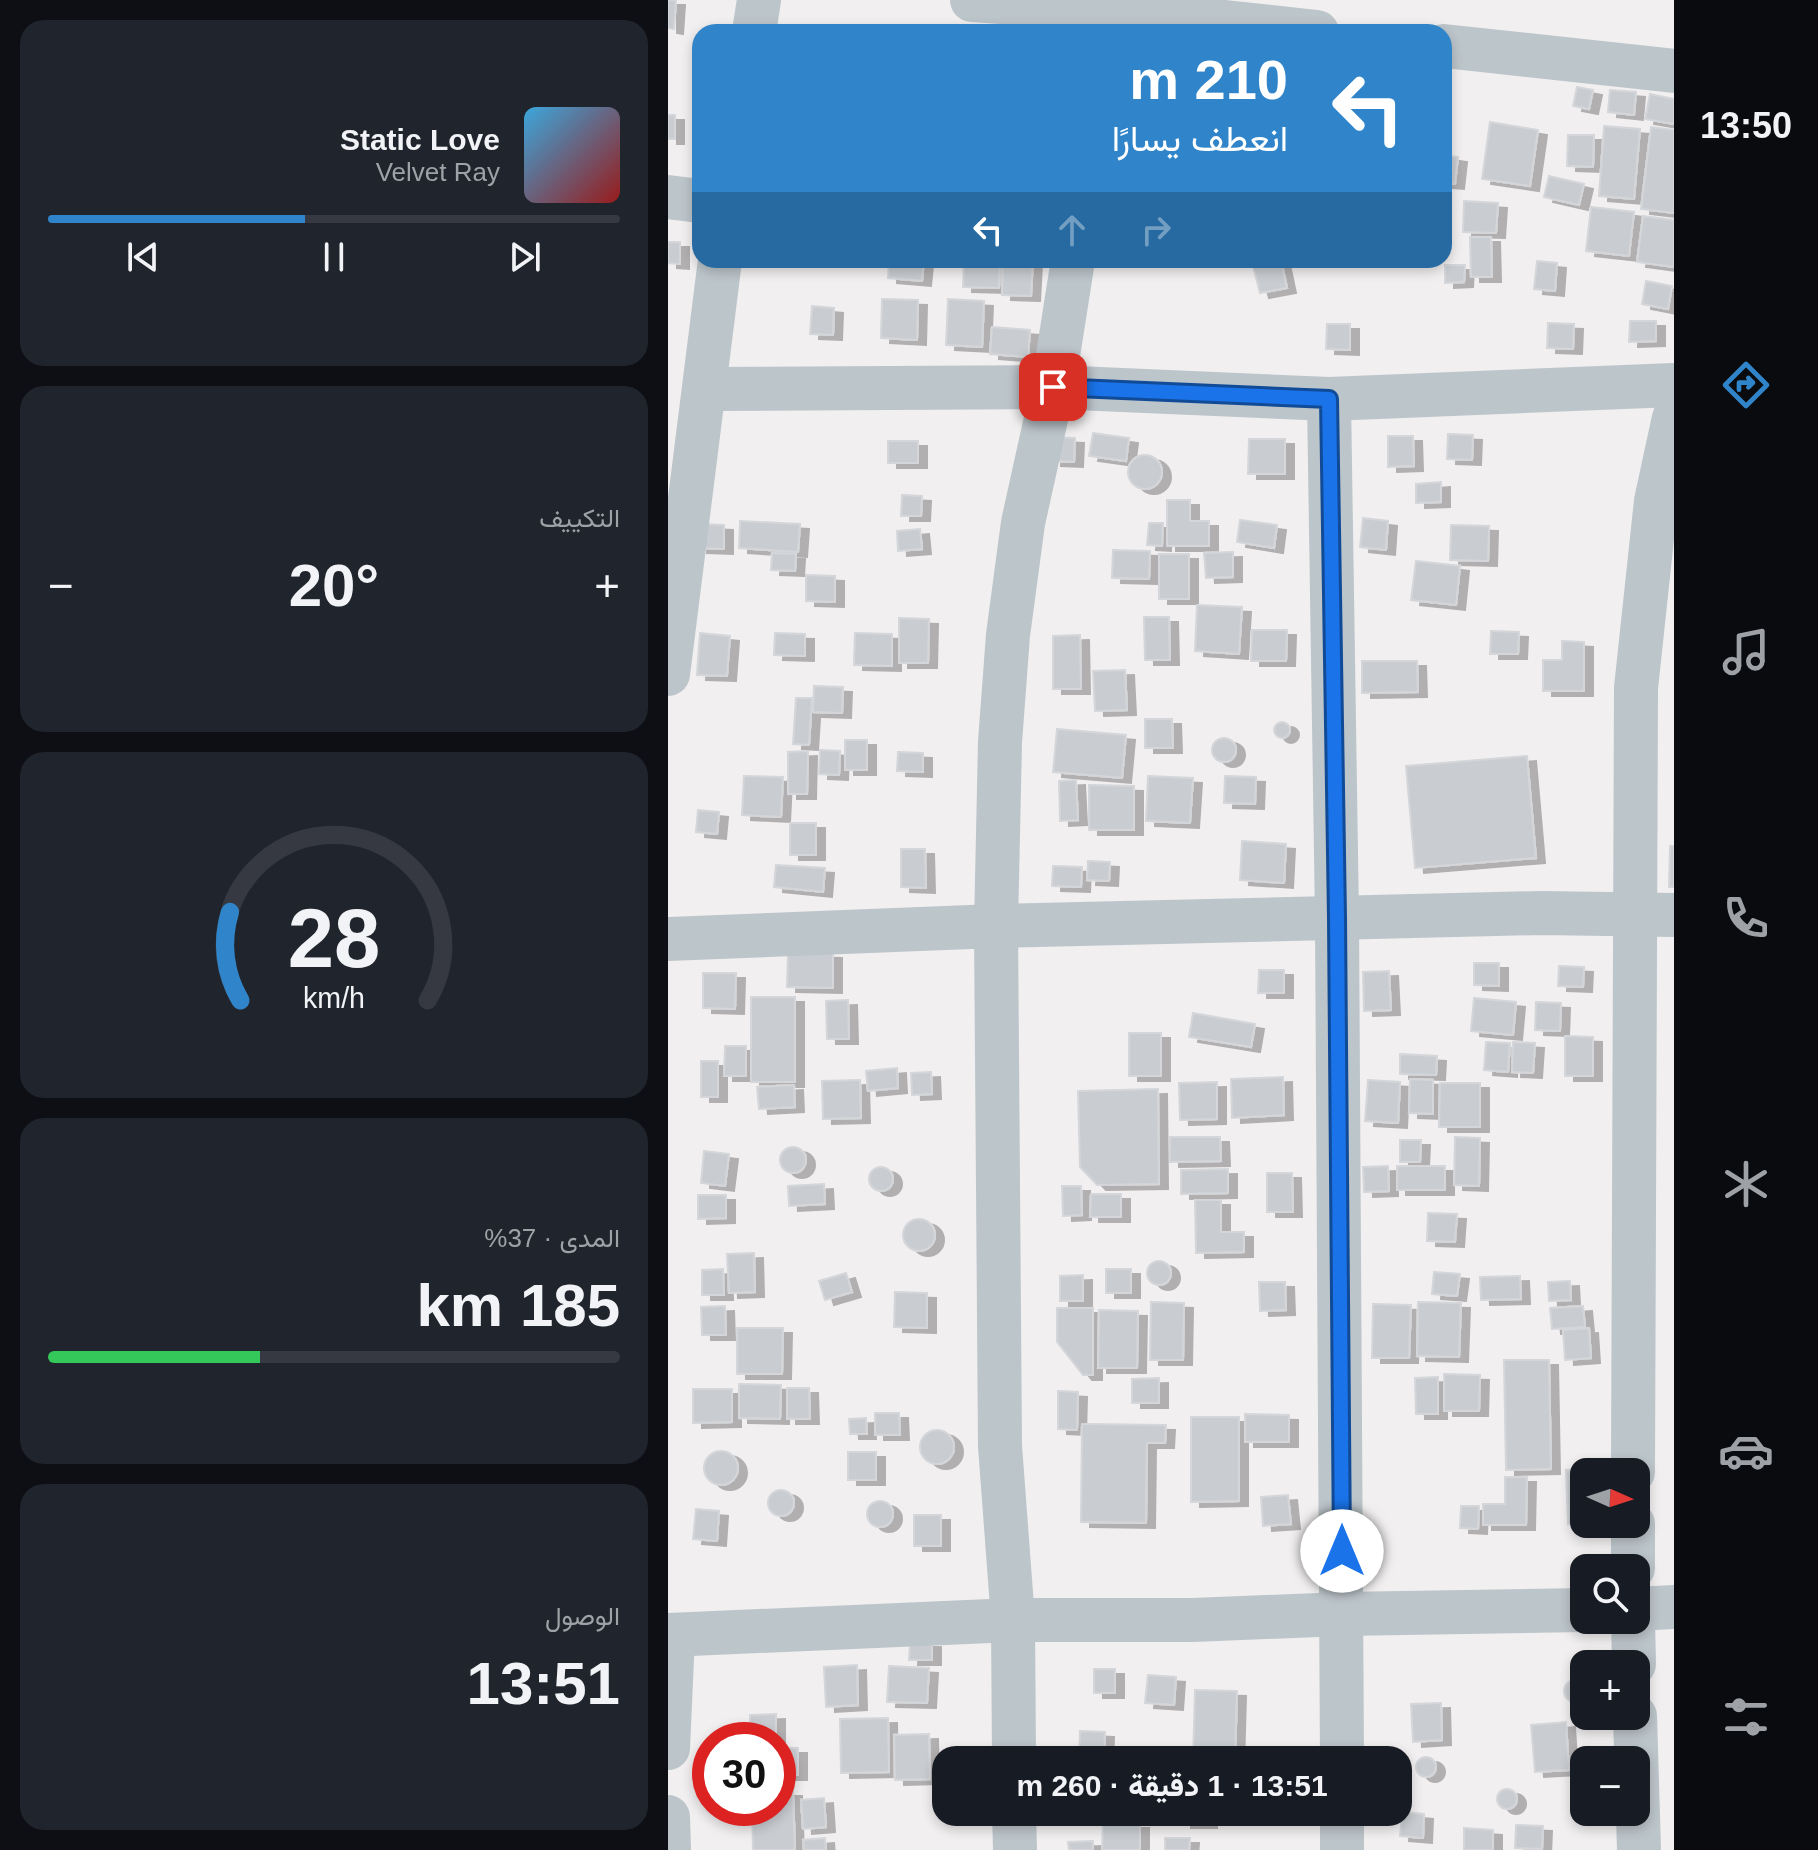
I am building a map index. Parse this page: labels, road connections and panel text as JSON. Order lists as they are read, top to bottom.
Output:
{
  "north": "right",
  "page": {
    "tabs": "13:50",
    "turn": ["210 m", "انعطف يسارًا"],
    "song": ["Static Love", "Velvet Ray"],
    "tile": [
      "التكييف",
      ["المدى · 37%", "185 km"],
      ["الوصول", "13:51"]
    ],
    "heat": ["−", "20°", "+"],
    "map_buttons": ["+", "−"],
    "limit": "30",
    "trip": "13:51 · 1 دقيقة · 260 m",
    "gauge": ["28", "km/h"]
  }
}
